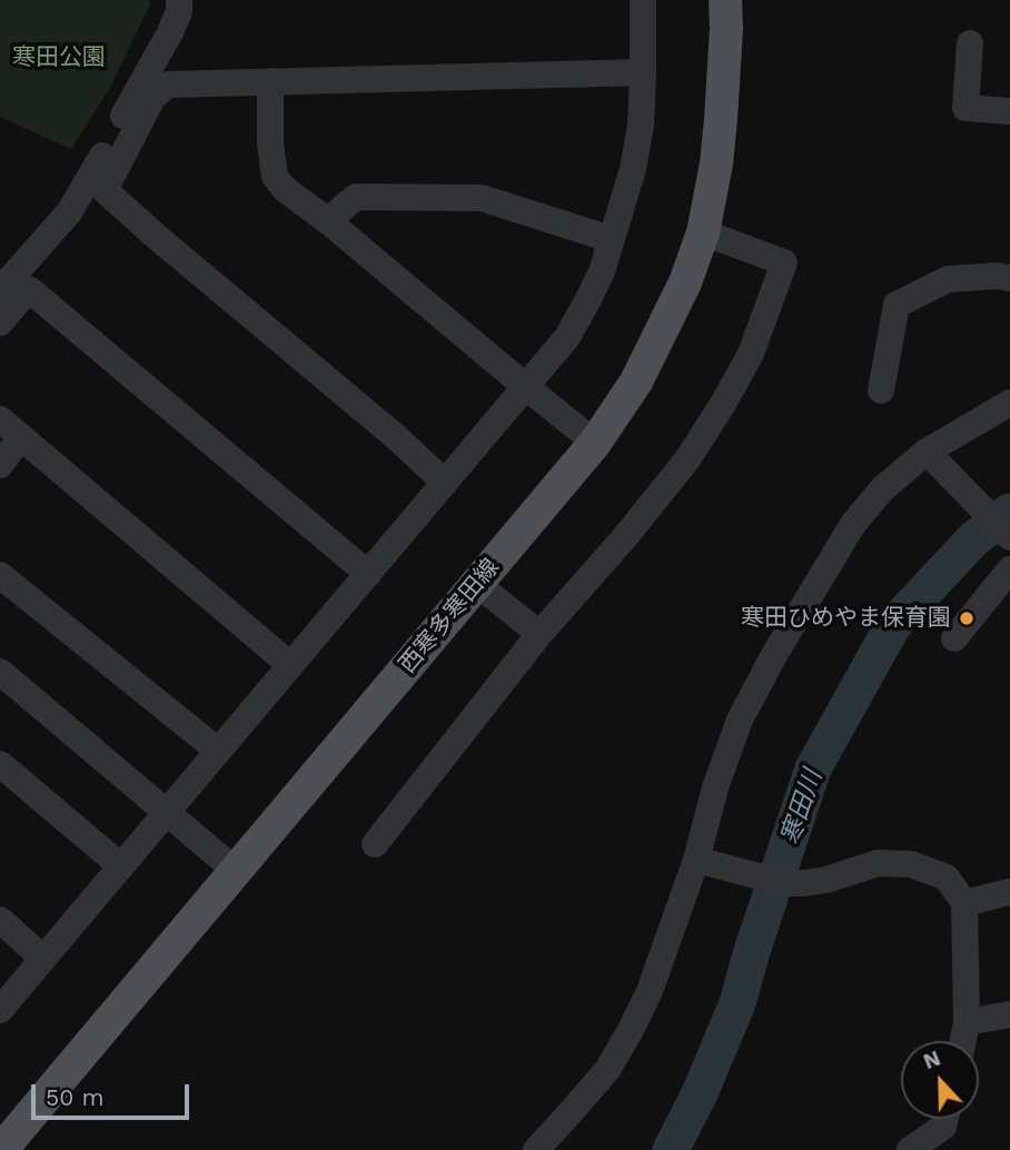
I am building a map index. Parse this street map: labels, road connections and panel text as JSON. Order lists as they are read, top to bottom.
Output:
{
  "streets": {
    "main road": ["西寒多寒田線"]
  },
  "water": ["寒田川"],
  "parks": ["寒田公園"],
  "places": ["寒田ひめやま保育園"],
  "scale_bar": "50 m",
  "north": "top"
}
